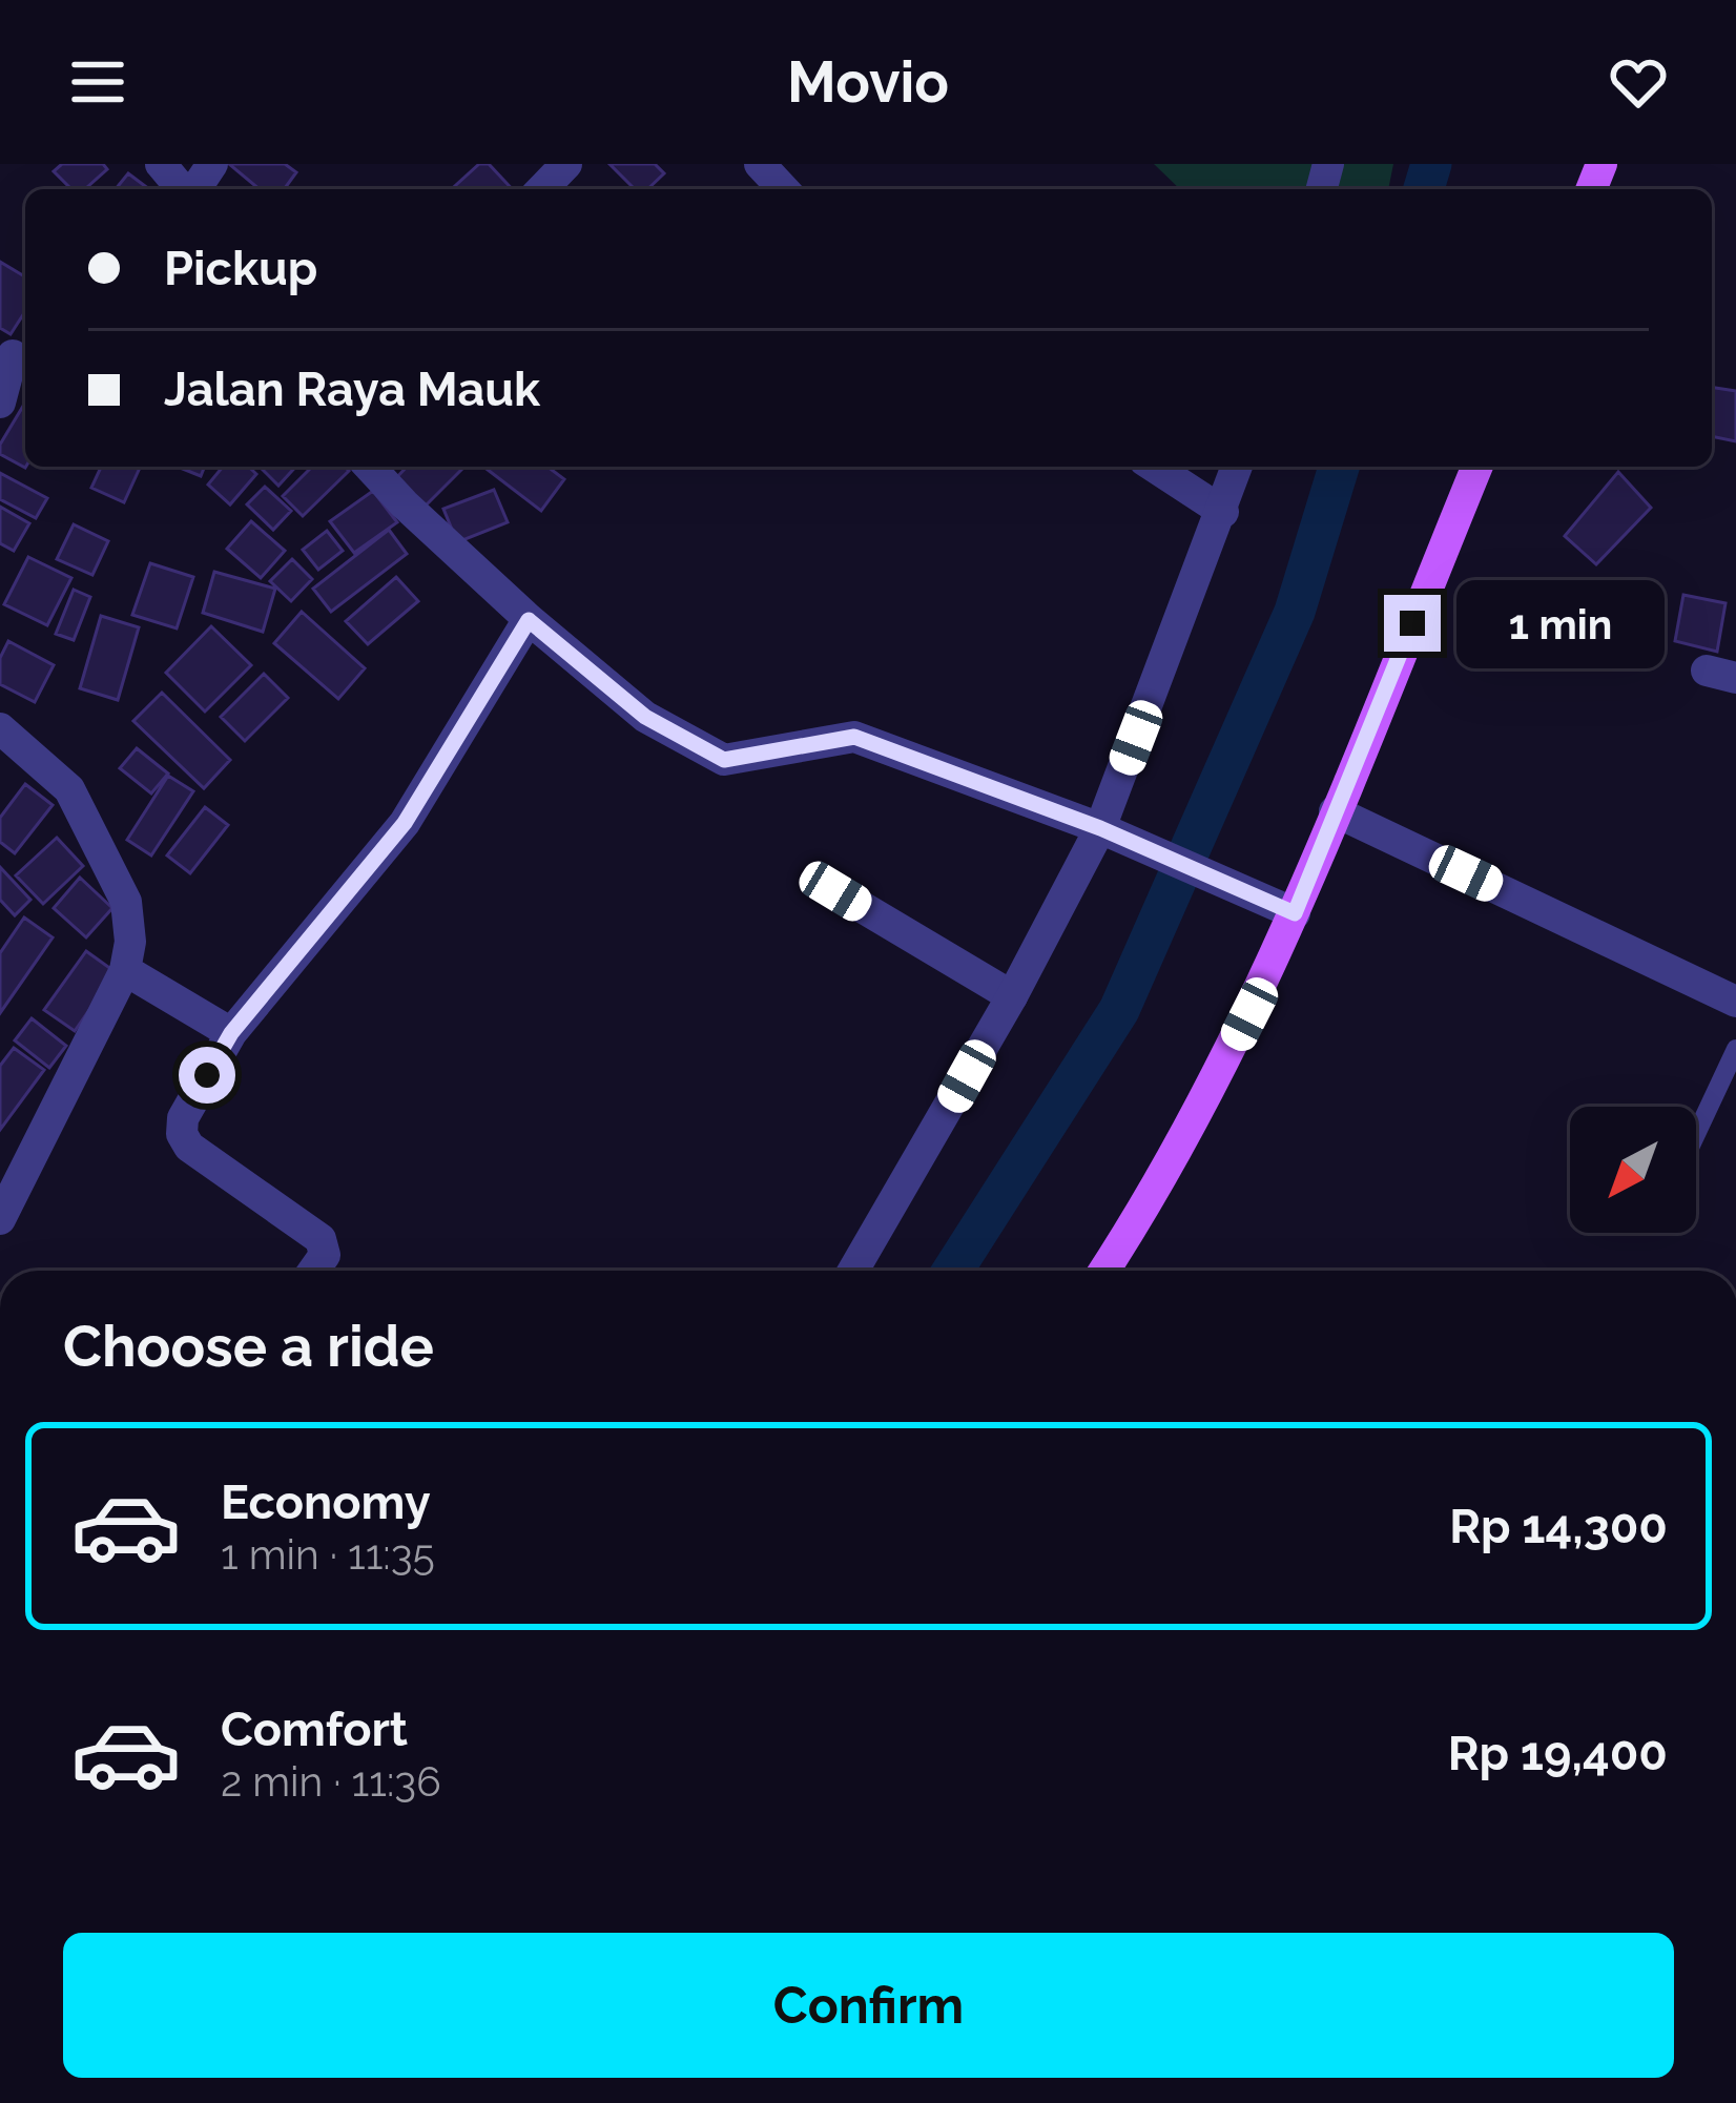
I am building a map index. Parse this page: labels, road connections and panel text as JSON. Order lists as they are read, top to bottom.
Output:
{
  "north": "bottom left",
  "page": {
    "header": "Movio",
    "banner": ["Pickup", "Jalan Raya Mauk"],
    "bubble": "1 min",
    "heading": "Choose a ride",
    "list": [
      {
        "name": "Economy",
        "note": "1 min · 11:35",
        "value": "Rp 14,300"
      },
      {
        "name": "Comfort",
        "note": "2 min · 11:36",
        "value": "Rp 19,400"
      }
    ],
    "buttons": "Confirm"
  }
}
